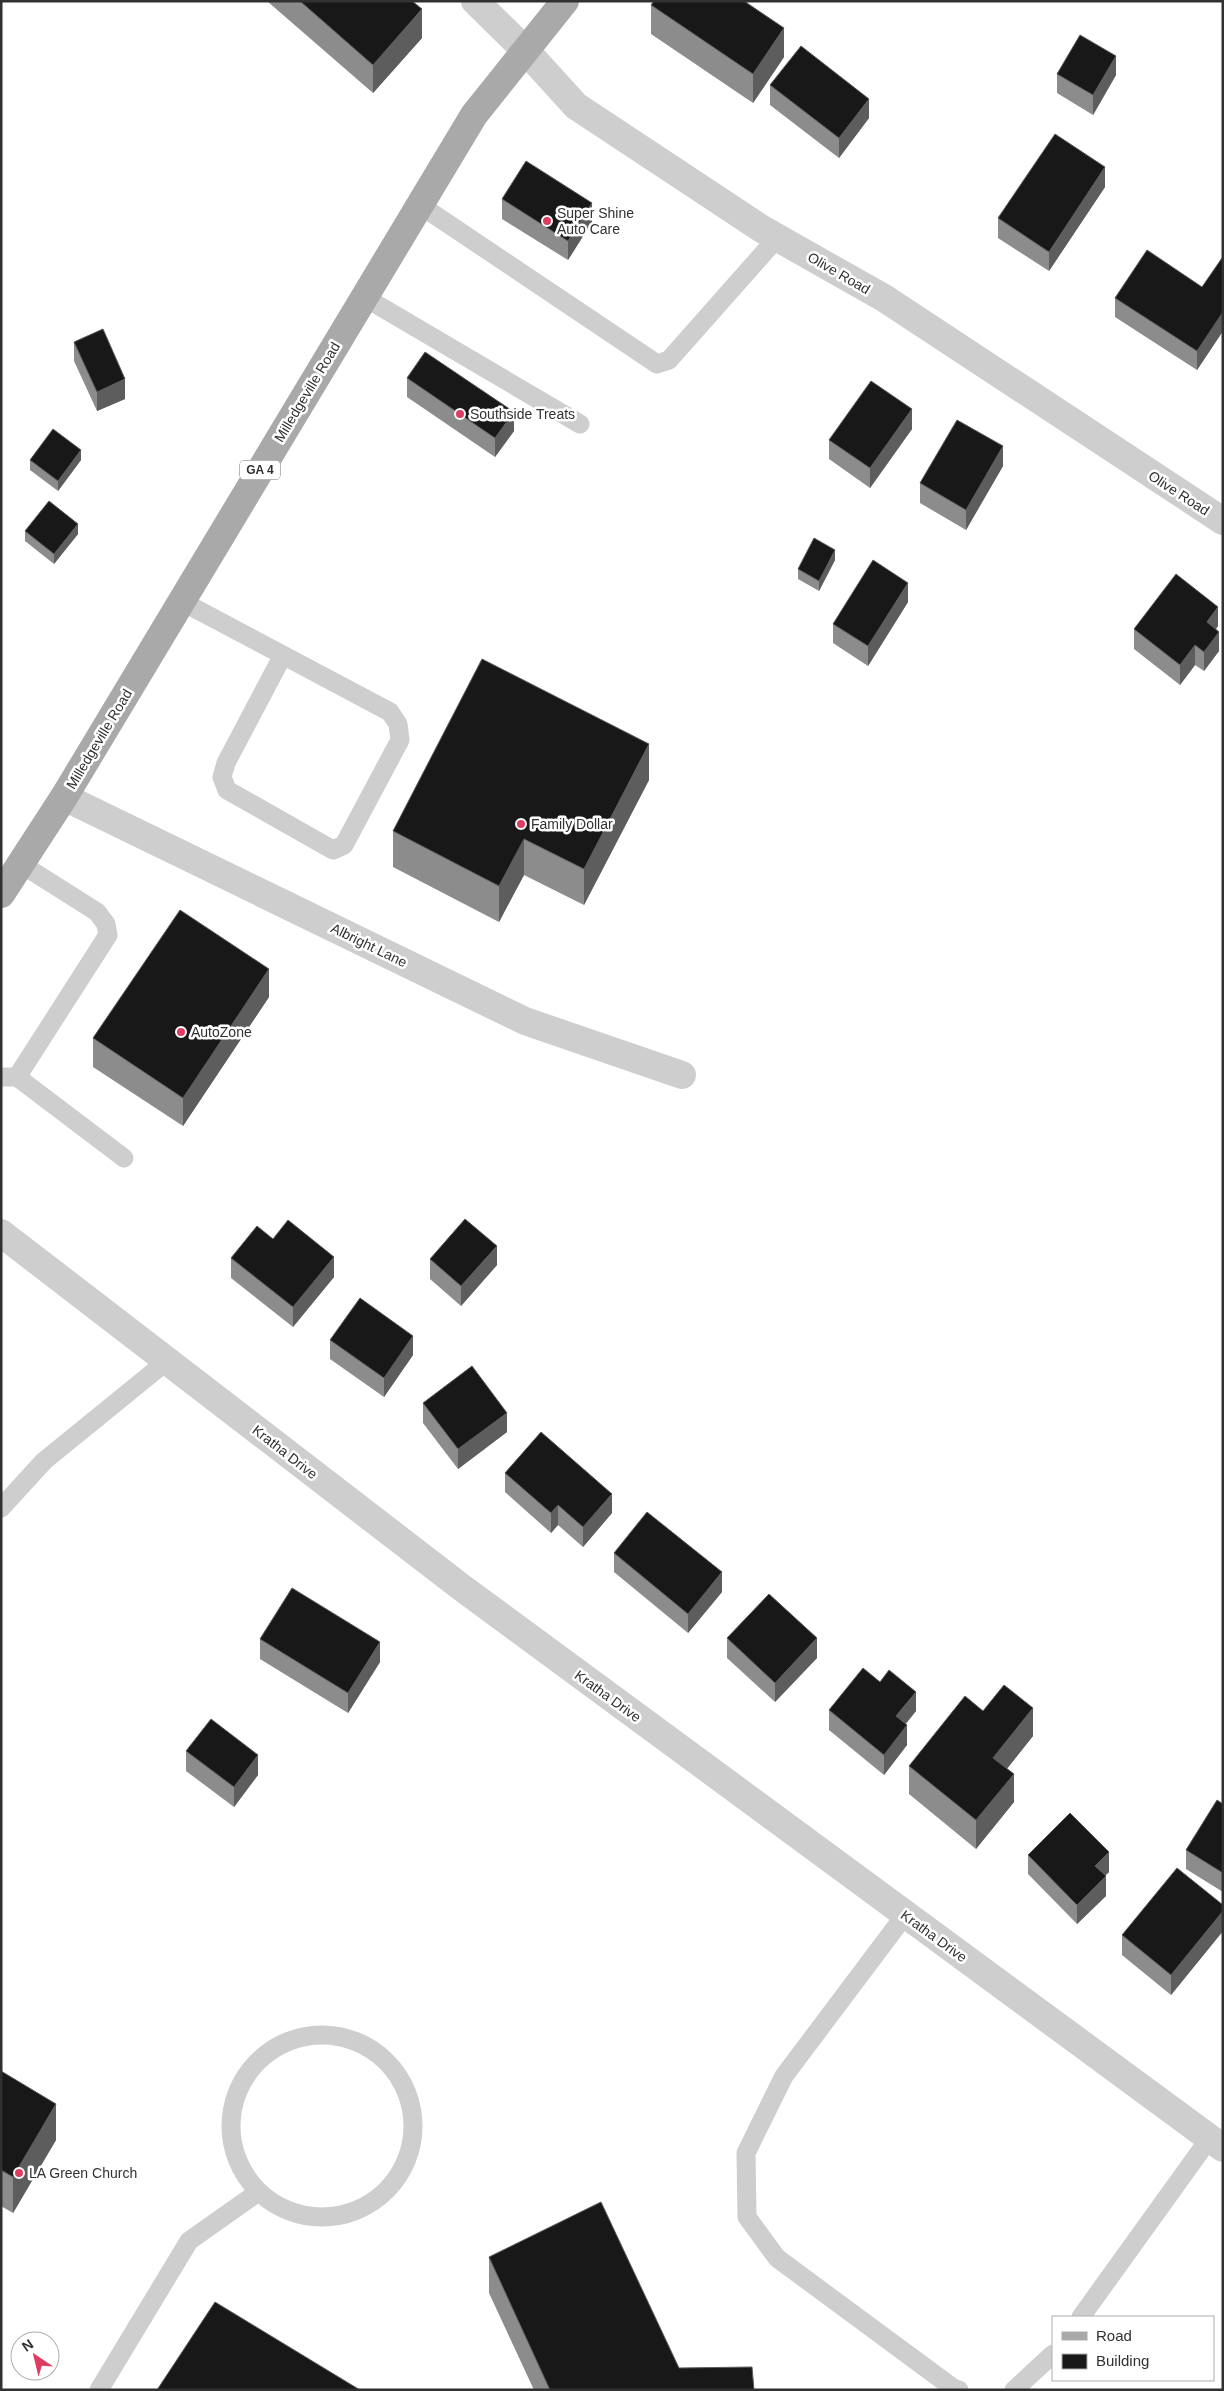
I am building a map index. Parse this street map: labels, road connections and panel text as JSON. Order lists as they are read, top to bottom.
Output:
{
  "streets": {
    "main road": ["Milledgeville Road", "GA 4"],
    "street": ["Olive Road", "Albright Lane", "Kratha Drive"]
  },
  "crossings": [
    ["Olive Road", "Milledgeville Road"],
    ["Milledgeville Road", "Albright Lane"]
  ],
  "places": [
    "Super Shine Auto Care",
    "Southside Treats",
    "Family Dollar",
    "AutoZone",
    "LA Green Church"
  ],
  "legend": ["Road", "Building"],
  "north": "top left"
}
